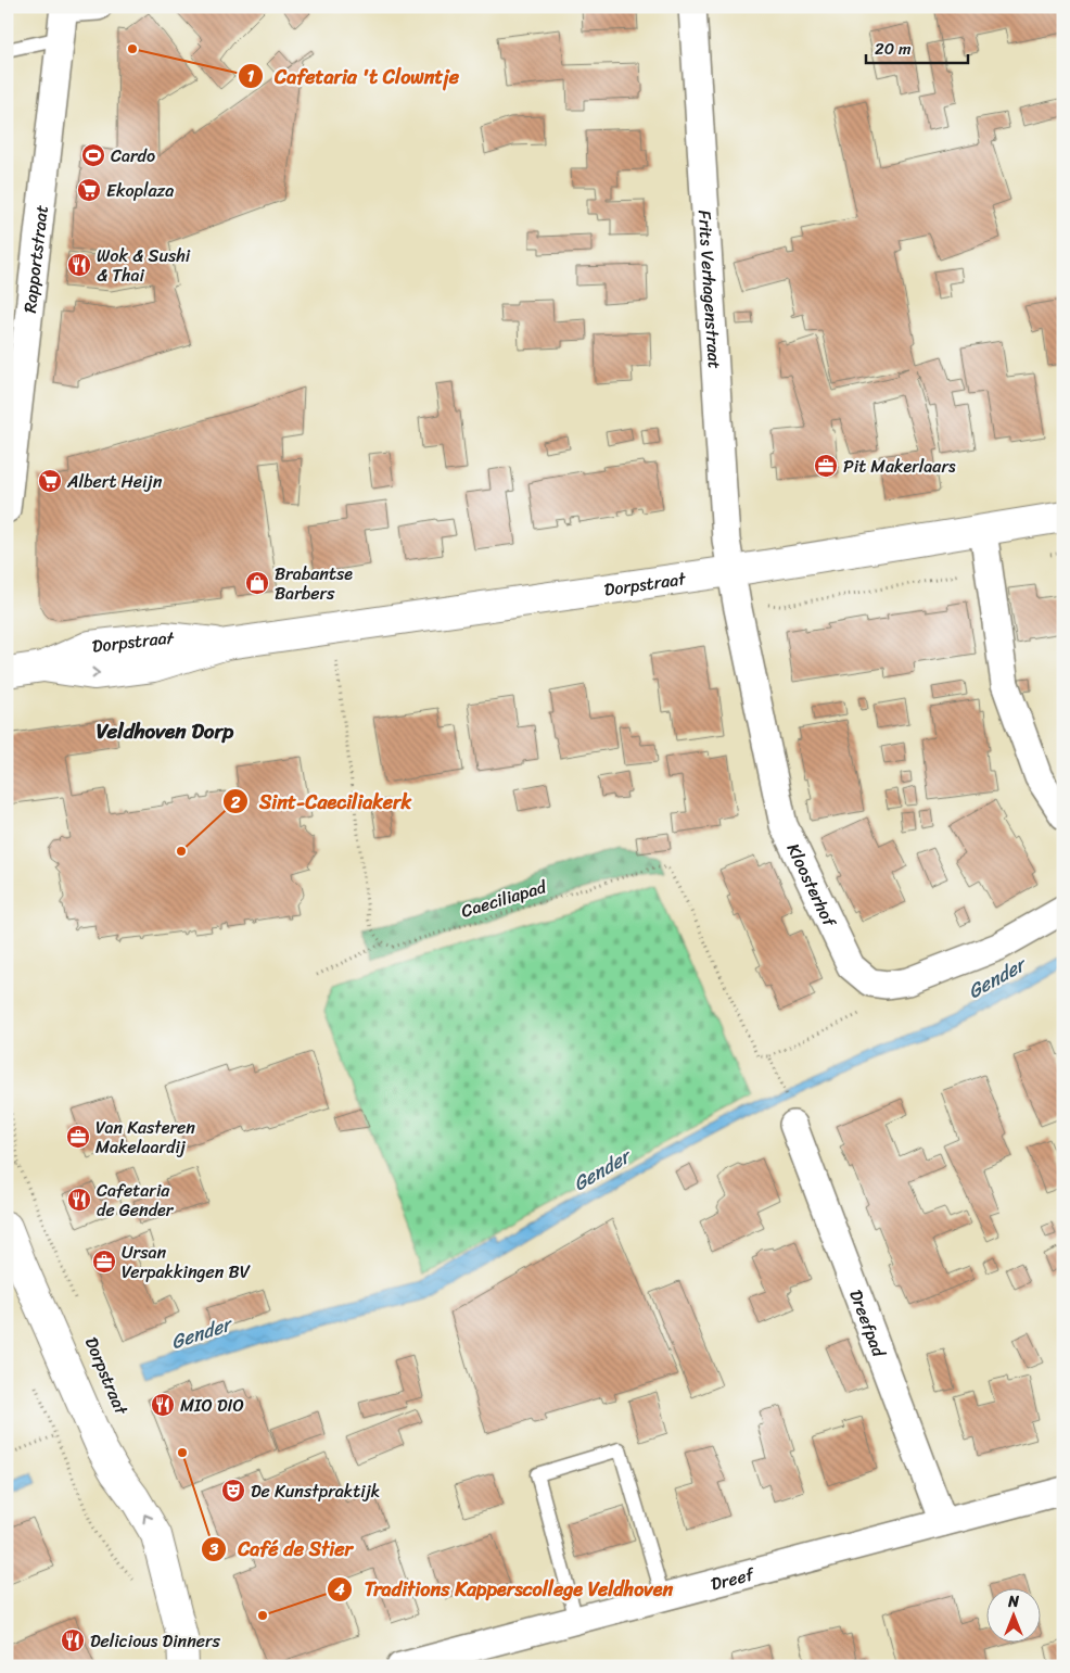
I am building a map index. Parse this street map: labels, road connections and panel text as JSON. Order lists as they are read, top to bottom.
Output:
{
  "streets": {
    "street": [
      "Rapportstraat",
      "Frits Verhagenstraat",
      "Dorpstraat",
      "Kloosterhof",
      "Dreefpad",
      "Dreef"
    ],
    "path": ["Caeciliapad"]
  },
  "crossings": [
    ["Frits Verhagenstraat", "Dorpstraat"],
    ["Frits Verhagenstraat", "Kloosterhof"],
    ["Dorpstraat", "Kloosterhof"],
    ["Dreefpad", "Dreef"]
  ],
  "districts": ["Veldhoven Dorp"],
  "water": ["Gender"],
  "places": {
    "other": [
      "Cafetaria 't Clowntje",
      "Sint-Caeciliakerk",
      "Café de Stier",
      "Traditions Kapperscollege Veldhoven"
    ],
    "sports": ["Cardo"],
    "supermarket": ["Ekoplaza", "Albert Heijn"],
    "restaurant": [
      "Wok & Sushi & Thai",
      "Cafetaria de Gender",
      "MIO DIO",
      "Delicious Dinners"
    ],
    "office": ["Pit Makerlaars", "Van Kasteren Makelaardij", "Ursan Verpakkingen BV"],
    "shop": ["Brabantse Barbers"],
    "theatre": ["De Kunstpraktijk"]
  },
  "scale_bar": "20 m",
  "north": "top"
}
